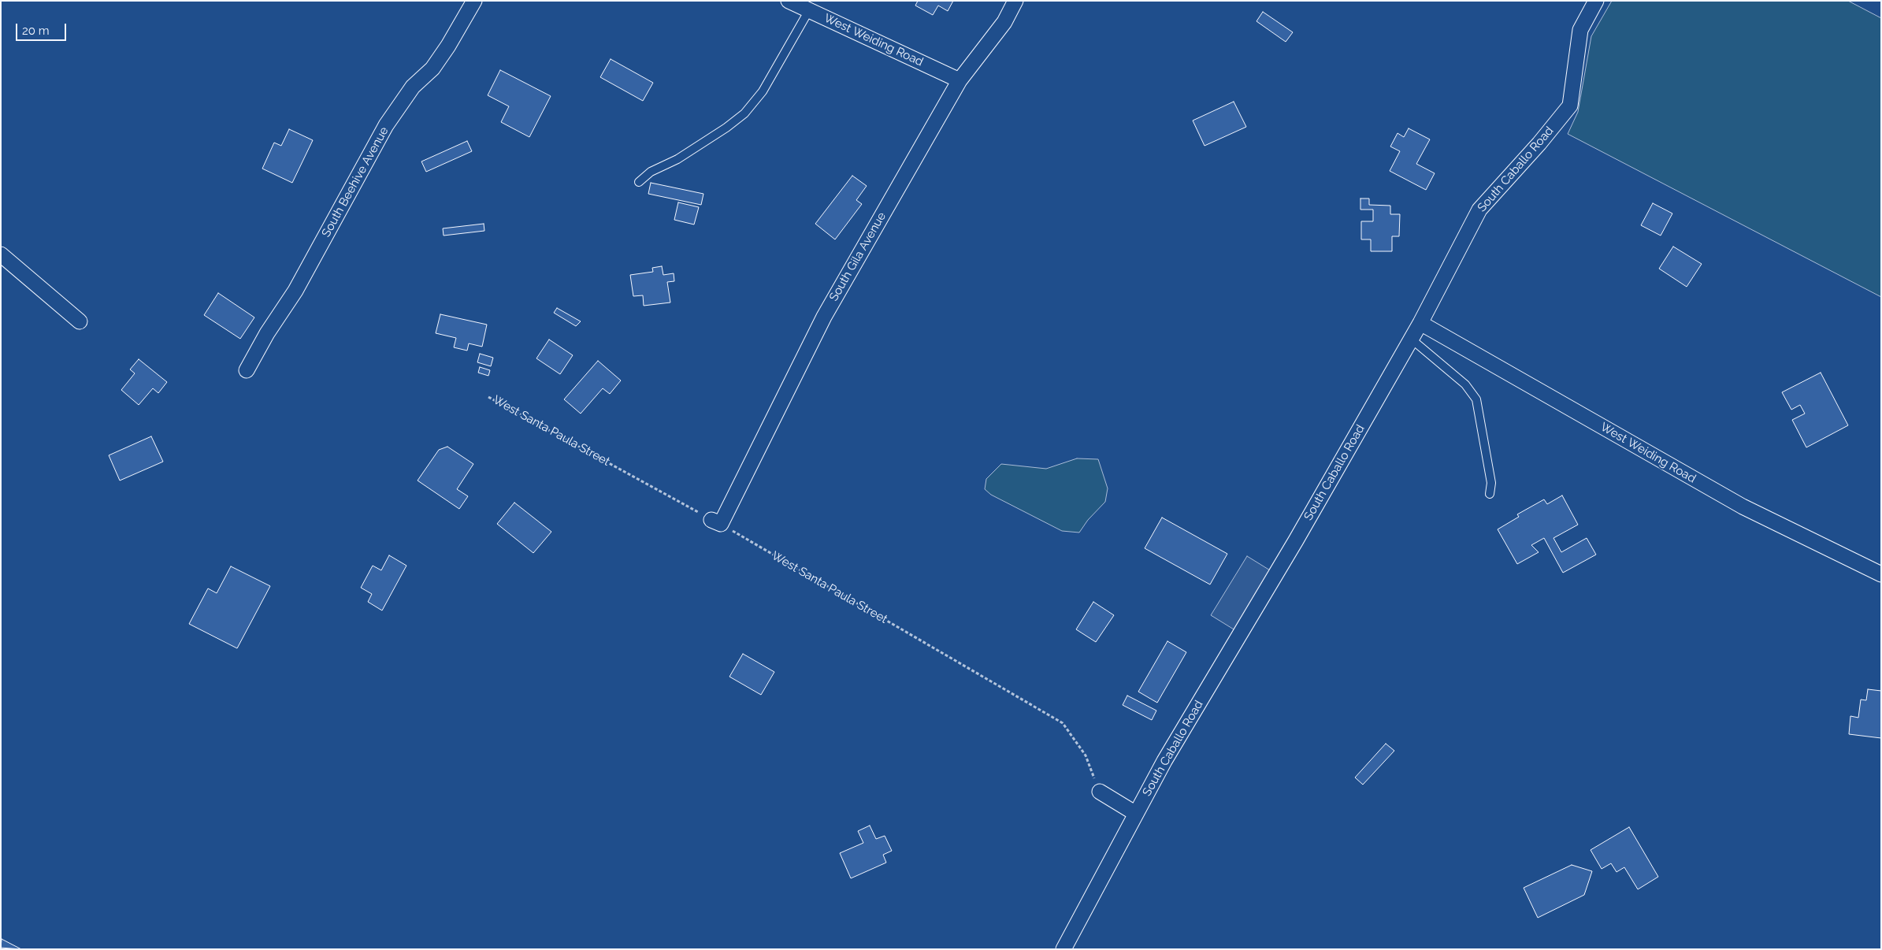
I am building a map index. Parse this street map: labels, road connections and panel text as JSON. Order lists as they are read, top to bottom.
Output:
{
  "streets": {
    "street": [
      "West Weiding Road",
      "South Caballo Road",
      "South Beehive Avenue",
      "South Gila Avenue"
    ],
    "path": ["West Santa Paula Street"]
  },
  "crossings": [
    ["West Weiding Road", "South Caballo Road"],
    ["West Weiding Road", "South Gila Avenue"],
    ["South Gila Avenue", "West Santa Paula Street"]
  ],
  "scale_bar": "20 m"
}
